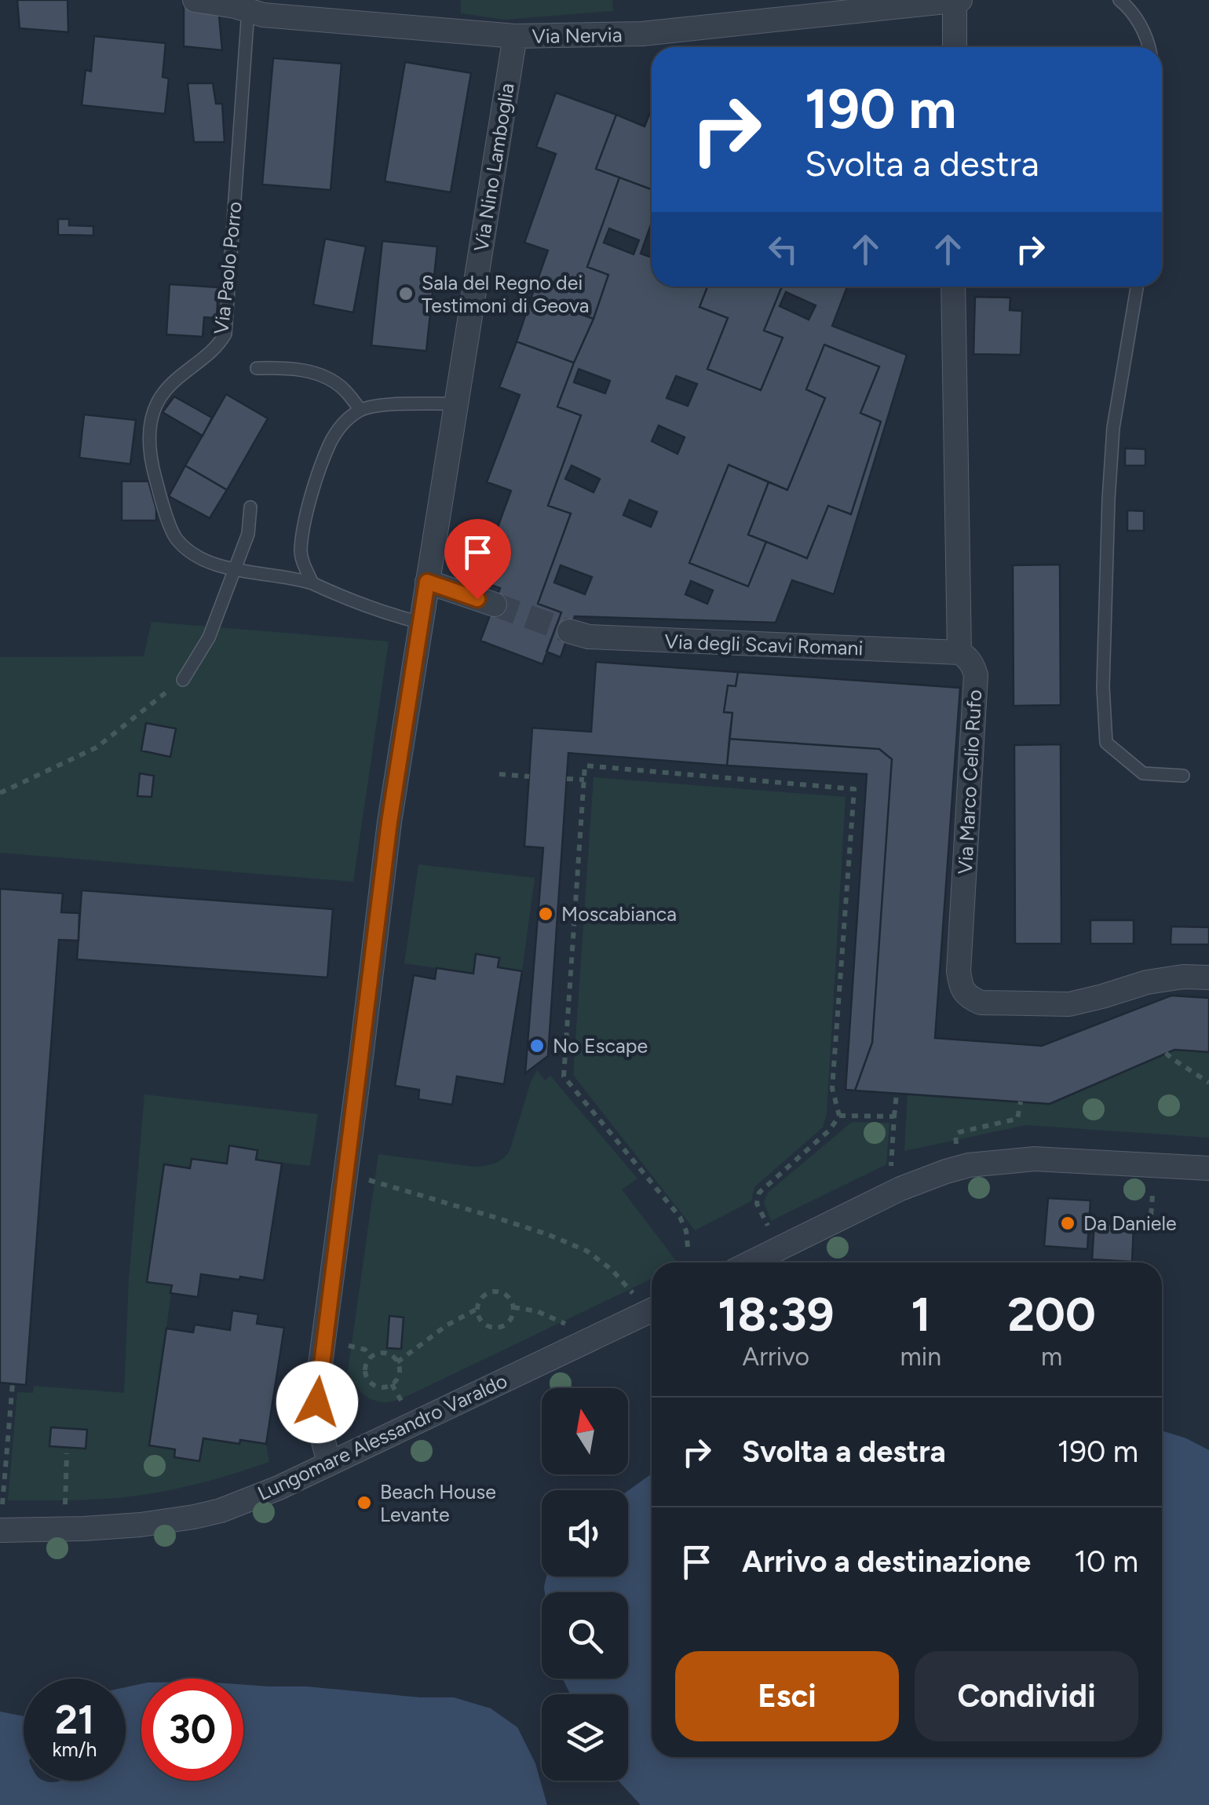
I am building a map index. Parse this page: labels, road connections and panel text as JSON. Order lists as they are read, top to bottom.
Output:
{
  "streets": {
    "street": [
      "Via Nervia",
      "Via Nino Lamboglia",
      "Via degli Scavi Romani",
      "Via Marco Celio Rufo",
      "Lungomare Alessandro Varaldo"
    ],
    "lane": ["Via Paolo Porro"]
  },
  "crossings": [
    ["Via Nervia", "Via Nino Lamboglia"],
    ["Via Nervia", "Via Paolo Porro"],
    ["Via Nino Lamboglia", "Lungomare Alessandro Varaldo"],
    ["Via degli Scavi Romani", "Via Marco Celio Rufo"]
  ],
  "places": [
    "Sala del Regno dei Testimoni di Geova",
    "Moscabianca",
    "No Escape",
    "Da Daniele",
    "Beach House Levante"
  ],
  "north": "top",
  "page": {
    "turn": ["190 m", "Svolta a destra"],
    "eta": [
      "18:39",
      "Arrivo",
      "1",
      "min",
      "200",
      "m"
    ],
    "list": [
      {
        "name": "Svolta a destra",
        "value": "190 m"
      },
      {
        "name": "Arrivo a destinazione",
        "value": "10 m"
      }
    ],
    "buttons": ["Esci", "Condividi"],
    "speed": "21 km/h",
    "limit": "30"
  }
}
